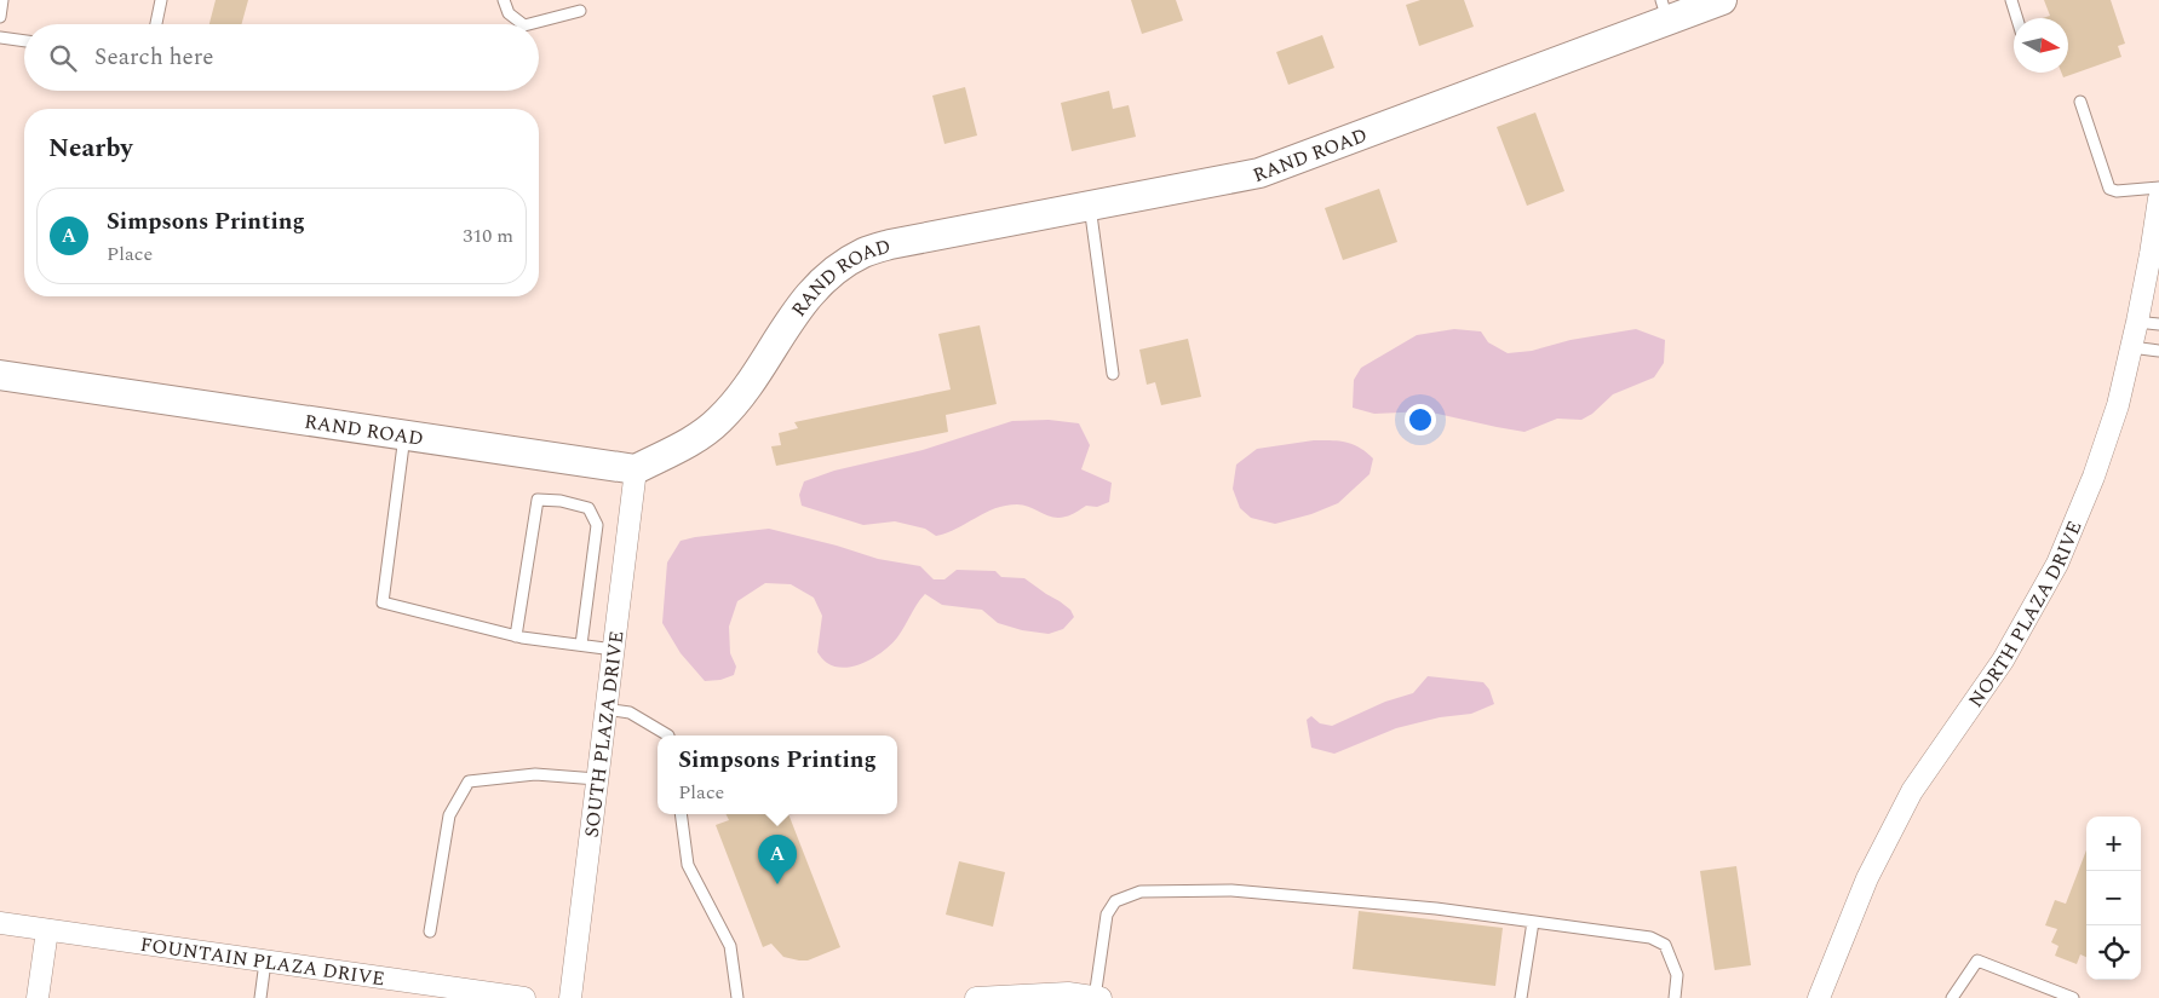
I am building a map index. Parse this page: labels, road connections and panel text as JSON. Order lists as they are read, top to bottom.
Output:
{
  "streets": {
    "street": [
      "RAND ROAD",
      "NORTH PLAZA DRIVE",
      "SOUTH PLAZA DRIVE",
      "FOUNTAIN PLAZA DRIVE"
    ]
  },
  "crossings": [
    ["RAND ROAD", "SOUTH PLAZA DRIVE"]
  ],
  "north": "right",
  "page": {
    "search": "Search here",
    "heading": "Nearby",
    "list": [
      {
        "mark": "A",
        "name": "Simpsons Printing",
        "note": "Place",
        "value": "310 m"
      }
    ],
    "popup": ["Simpsons Printing", "Place"],
    "map_buttons": ["+", "−"],
    "pins": "A"
  }
}
